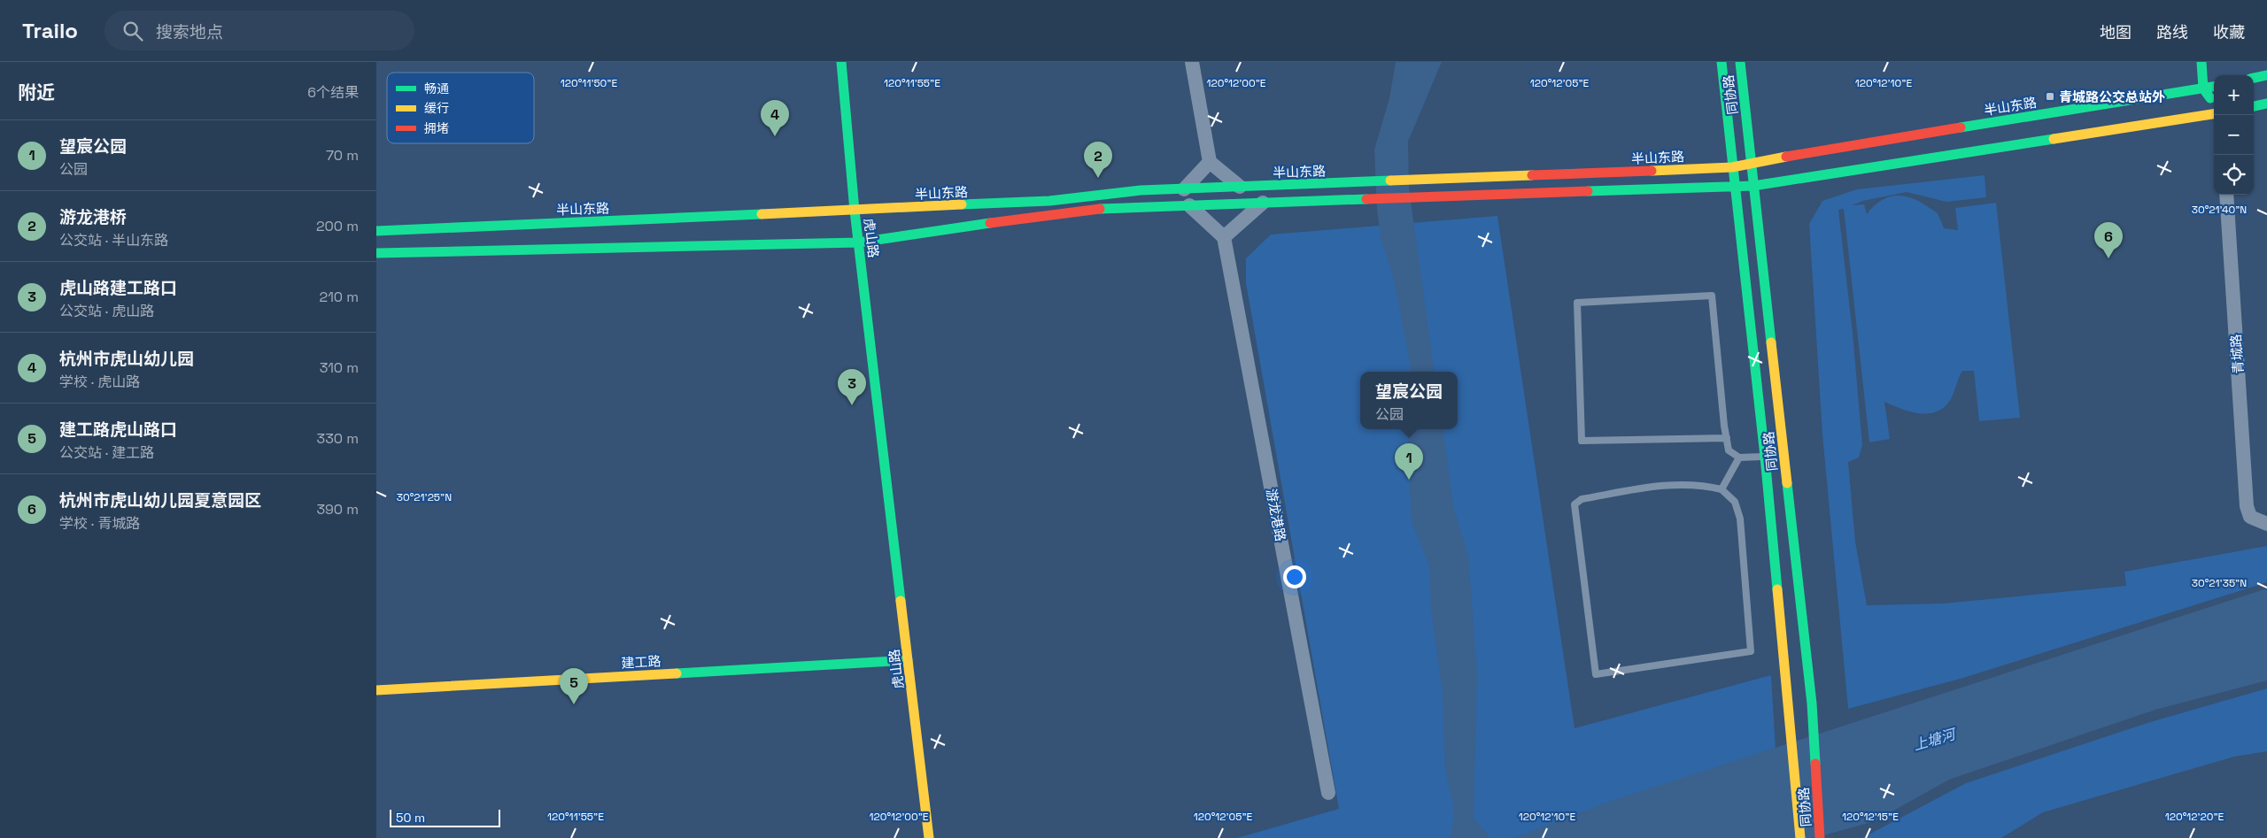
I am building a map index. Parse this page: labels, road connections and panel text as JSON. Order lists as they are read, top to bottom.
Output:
{
  "streets": {
    "main road": [
      "同协路",
      "半山东路",
      "虎山路",
      "建工路"
    ],
    "street": ["青城路", "游龙港路"]
  },
  "crossings": [
    ["同协路", "半山东路"],
    ["半山东路", "虎山路"],
    ["虎山路", "建工路"]
  ],
  "water": ["上塘河"],
  "places": {
    "transit": ["青城路公交总站外"]
  },
  "legend": ["畅通", "缓行", "拥堵"],
  "scale_bar": "50 m",
  "page": {
    "header": "Trailo",
    "search": "搜索地点",
    "nav": ["地图", "路线", "收藏"],
    "heading": ["附近", "6个结果"],
    "map_buttons": ["+", "−"],
    "pins": [
      "4",
      "2",
      "6",
      "3",
      "1",
      "5"
    ],
    "list": [
      {
        "mark": "1",
        "name": "望宸公园",
        "note": "公园",
        "value": "70 m"
      },
      {
        "mark": "2",
        "name": "游龙港桥",
        "note": "公交站 · 半山东路",
        "value": "200 m"
      },
      {
        "mark": "3",
        "name": "虎山路建工路口",
        "note": "公交站 · 虎山路",
        "value": "210 m"
      },
      {
        "mark": "4",
        "name": "杭州市虎山幼儿园",
        "note": "学校 · 虎山路",
        "value": "310 m"
      },
      {
        "mark": "5",
        "name": "建工路虎山路口",
        "note": "公交站 · 建工路",
        "value": "330 m"
      },
      {
        "mark": "6",
        "name": "杭州市虎山幼儿园夏意园区",
        "note": "学校 · 青城路",
        "value": "390 m"
      }
    ],
    "popup": ["望宸公园", "公园"],
    "scale": "50 m"
  },
  "coordinates": [
    "120°11'55\"E",
    "120°12'00\"E",
    "120°12'05\"E",
    "120°12'10\"E",
    "120°11'50\"E",
    "30°21'40\"N",
    "30°21'25\"N",
    "30°21'35\"N",
    "120°12'15\"E",
    "120°12'20\"E"
  ]
}
